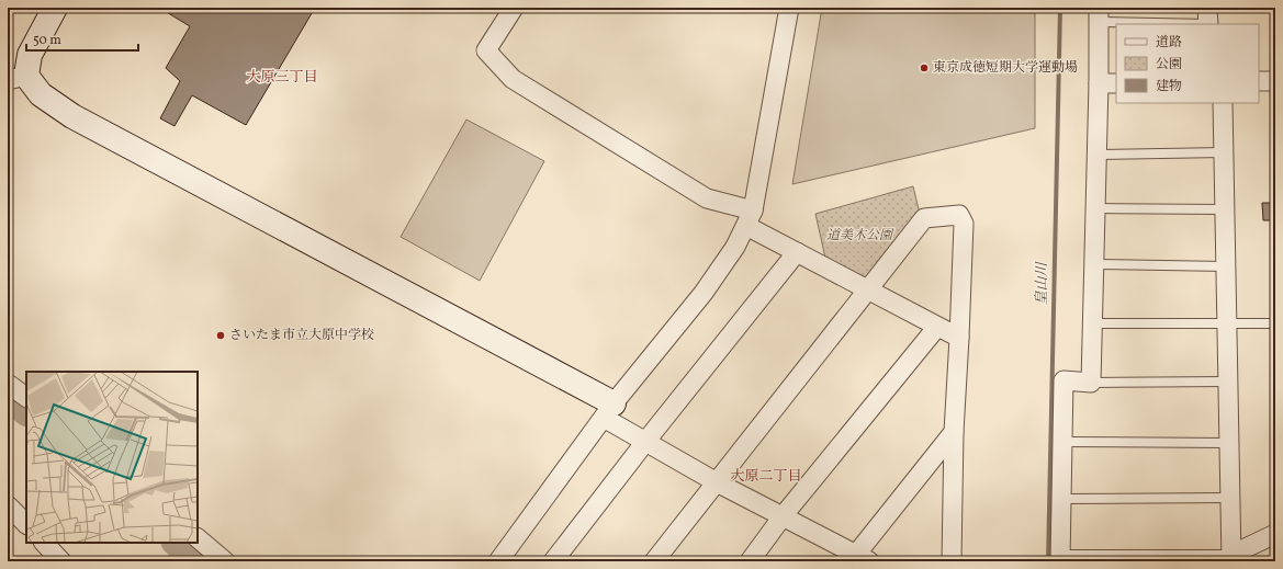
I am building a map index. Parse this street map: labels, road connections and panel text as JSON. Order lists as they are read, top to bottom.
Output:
{
  "districts": ["大原三丁目", "大原二丁目"],
  "water": ["皇山川"],
  "parks": ["道美木公園"],
  "places": ["東京成徳短期大学運動場", "さいたま市立大原中学校"],
  "legend": ["道路", "公園", "建物"],
  "scale_bar": "50 m"
}
